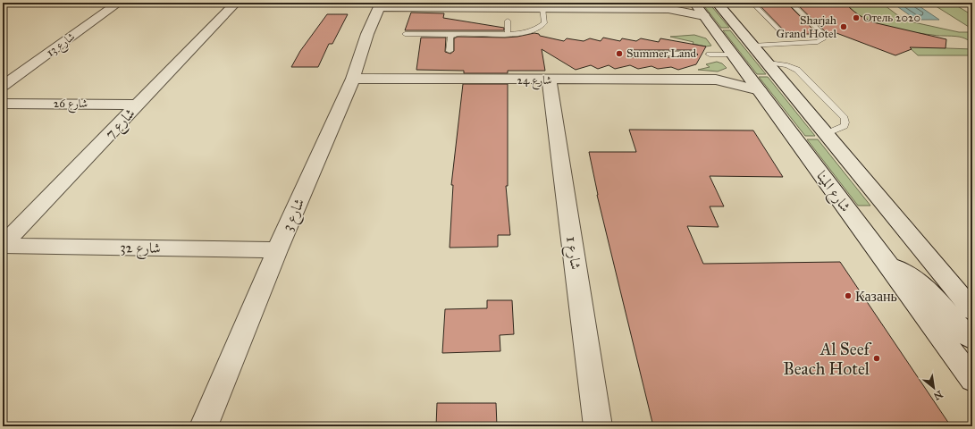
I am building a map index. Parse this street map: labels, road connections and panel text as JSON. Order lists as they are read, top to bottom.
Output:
{
  "streets": {
    "street": [
      "شارع 13",
      "شارع 24",
      "شارع 26",
      "شارع 7",
      "شارع المينا",
      "شارع 3",
      "شارع 32",
      "شارع 1"
    ]
  },
  "crossings": [
    ["شارع 24", "شارع المينا"],
    ["شارع 24", "شارع 3"],
    ["شارع 24", "شارع 1"],
    ["شارع 26", "شارع 7"],
    ["شارع 7", "شارع 32"],
    ["شارع 3", "شارع 32"]
  ],
  "places": [
    "Отель 2020",
    "Sharjah Grand Hotel",
    "Summer Land",
    "Казань",
    "Al Seef Beach Hotel"
  ],
  "north": "bottom right"
}
